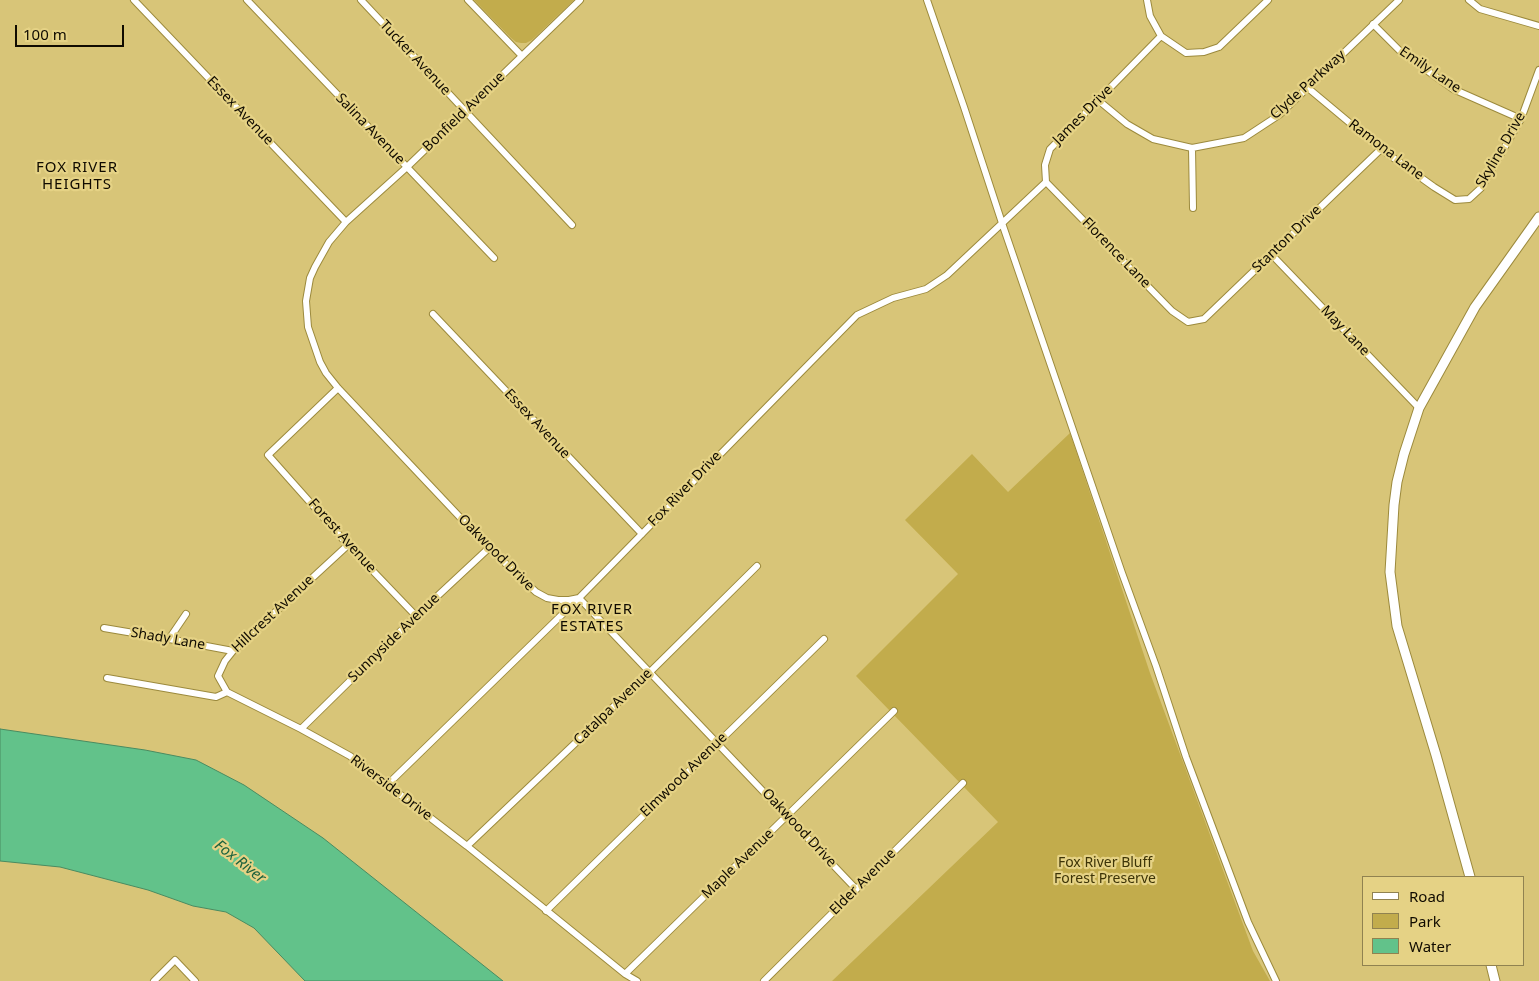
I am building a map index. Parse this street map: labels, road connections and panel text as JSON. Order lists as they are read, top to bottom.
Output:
{
  "streets": {
    "street": [
      "Tucker Avenue",
      "Emily Lane",
      "Clyde Parkway",
      "Essex Avenue",
      "Bonfield Avenue",
      "James Drive",
      "Salina Avenue",
      "Ramona Lane",
      "Skyline Drive",
      "Stanton Drive",
      "Florence Lane",
      "May Lane",
      "Fox River Drive",
      "Forest Avenue",
      "Oakwood Drive",
      "Hillcrest Avenue",
      "Sunnyside Avenue",
      "Shady Lane",
      "Catalpa Avenue",
      "Elmwood Avenue",
      "Riverside Drive",
      "Maple Avenue",
      "Elder Avenue"
    ]
  },
  "crossings": [
    ["Tucker Avenue", "Bonfield Avenue"],
    ["Emily Lane", "Clyde Parkway"],
    ["Emily Lane", "Skyline Drive"],
    ["Clyde Parkway", "James Drive"],
    ["Clyde Parkway", "Ramona Lane"],
    ["Essex Avenue", "Bonfield Avenue"],
    ["Essex Avenue", "Fox River Drive"],
    ["Essex Avenue", "Oakwood Drive"],
    ["Bonfield Avenue", "Salina Avenue"],
    ["Bonfield Avenue", "Oakwood Drive"],
    ["James Drive", "Florence Lane"],
    ["Ramona Lane", "Skyline Drive"],
    ["Ramona Lane", "Stanton Drive"],
    ["Stanton Drive", "Florence Lane"],
    ["Stanton Drive", "May Lane"],
    ["Fox River Drive", "Oakwood Drive"],
    ["Fox River Drive", "Riverside Drive"],
    ["Forest Avenue", "Oakwood Drive"],
    ["Forest Avenue", "Hillcrest Avenue"],
    ["Forest Avenue", "Sunnyside Avenue"],
    ["Oakwood Drive", "Sunnyside Avenue"],
    ["Oakwood Drive", "Catalpa Avenue"],
    ["Oakwood Drive", "Elmwood Avenue"],
    ["Oakwood Drive", "Maple Avenue"],
    ["Oakwood Drive", "Elder Avenue"],
    ["Hillcrest Avenue", "Shady Lane"],
    ["Hillcrest Avenue", "Riverside Drive"],
    ["Sunnyside Avenue", "Riverside Drive"],
    ["Catalpa Avenue", "Riverside Drive"],
    ["Elmwood Avenue", "Riverside Drive"],
    ["Riverside Drive", "Maple Avenue"]
  ],
  "districts": ["FOX RIVER HEIGHTS", "FOX RIVER ESTATES"],
  "water": ["Fox River"],
  "parks": ["Fox River Bluff Forest Preserve"],
  "legend": ["Road", "Park", "Water"],
  "scale_bar": "100 m"
}
